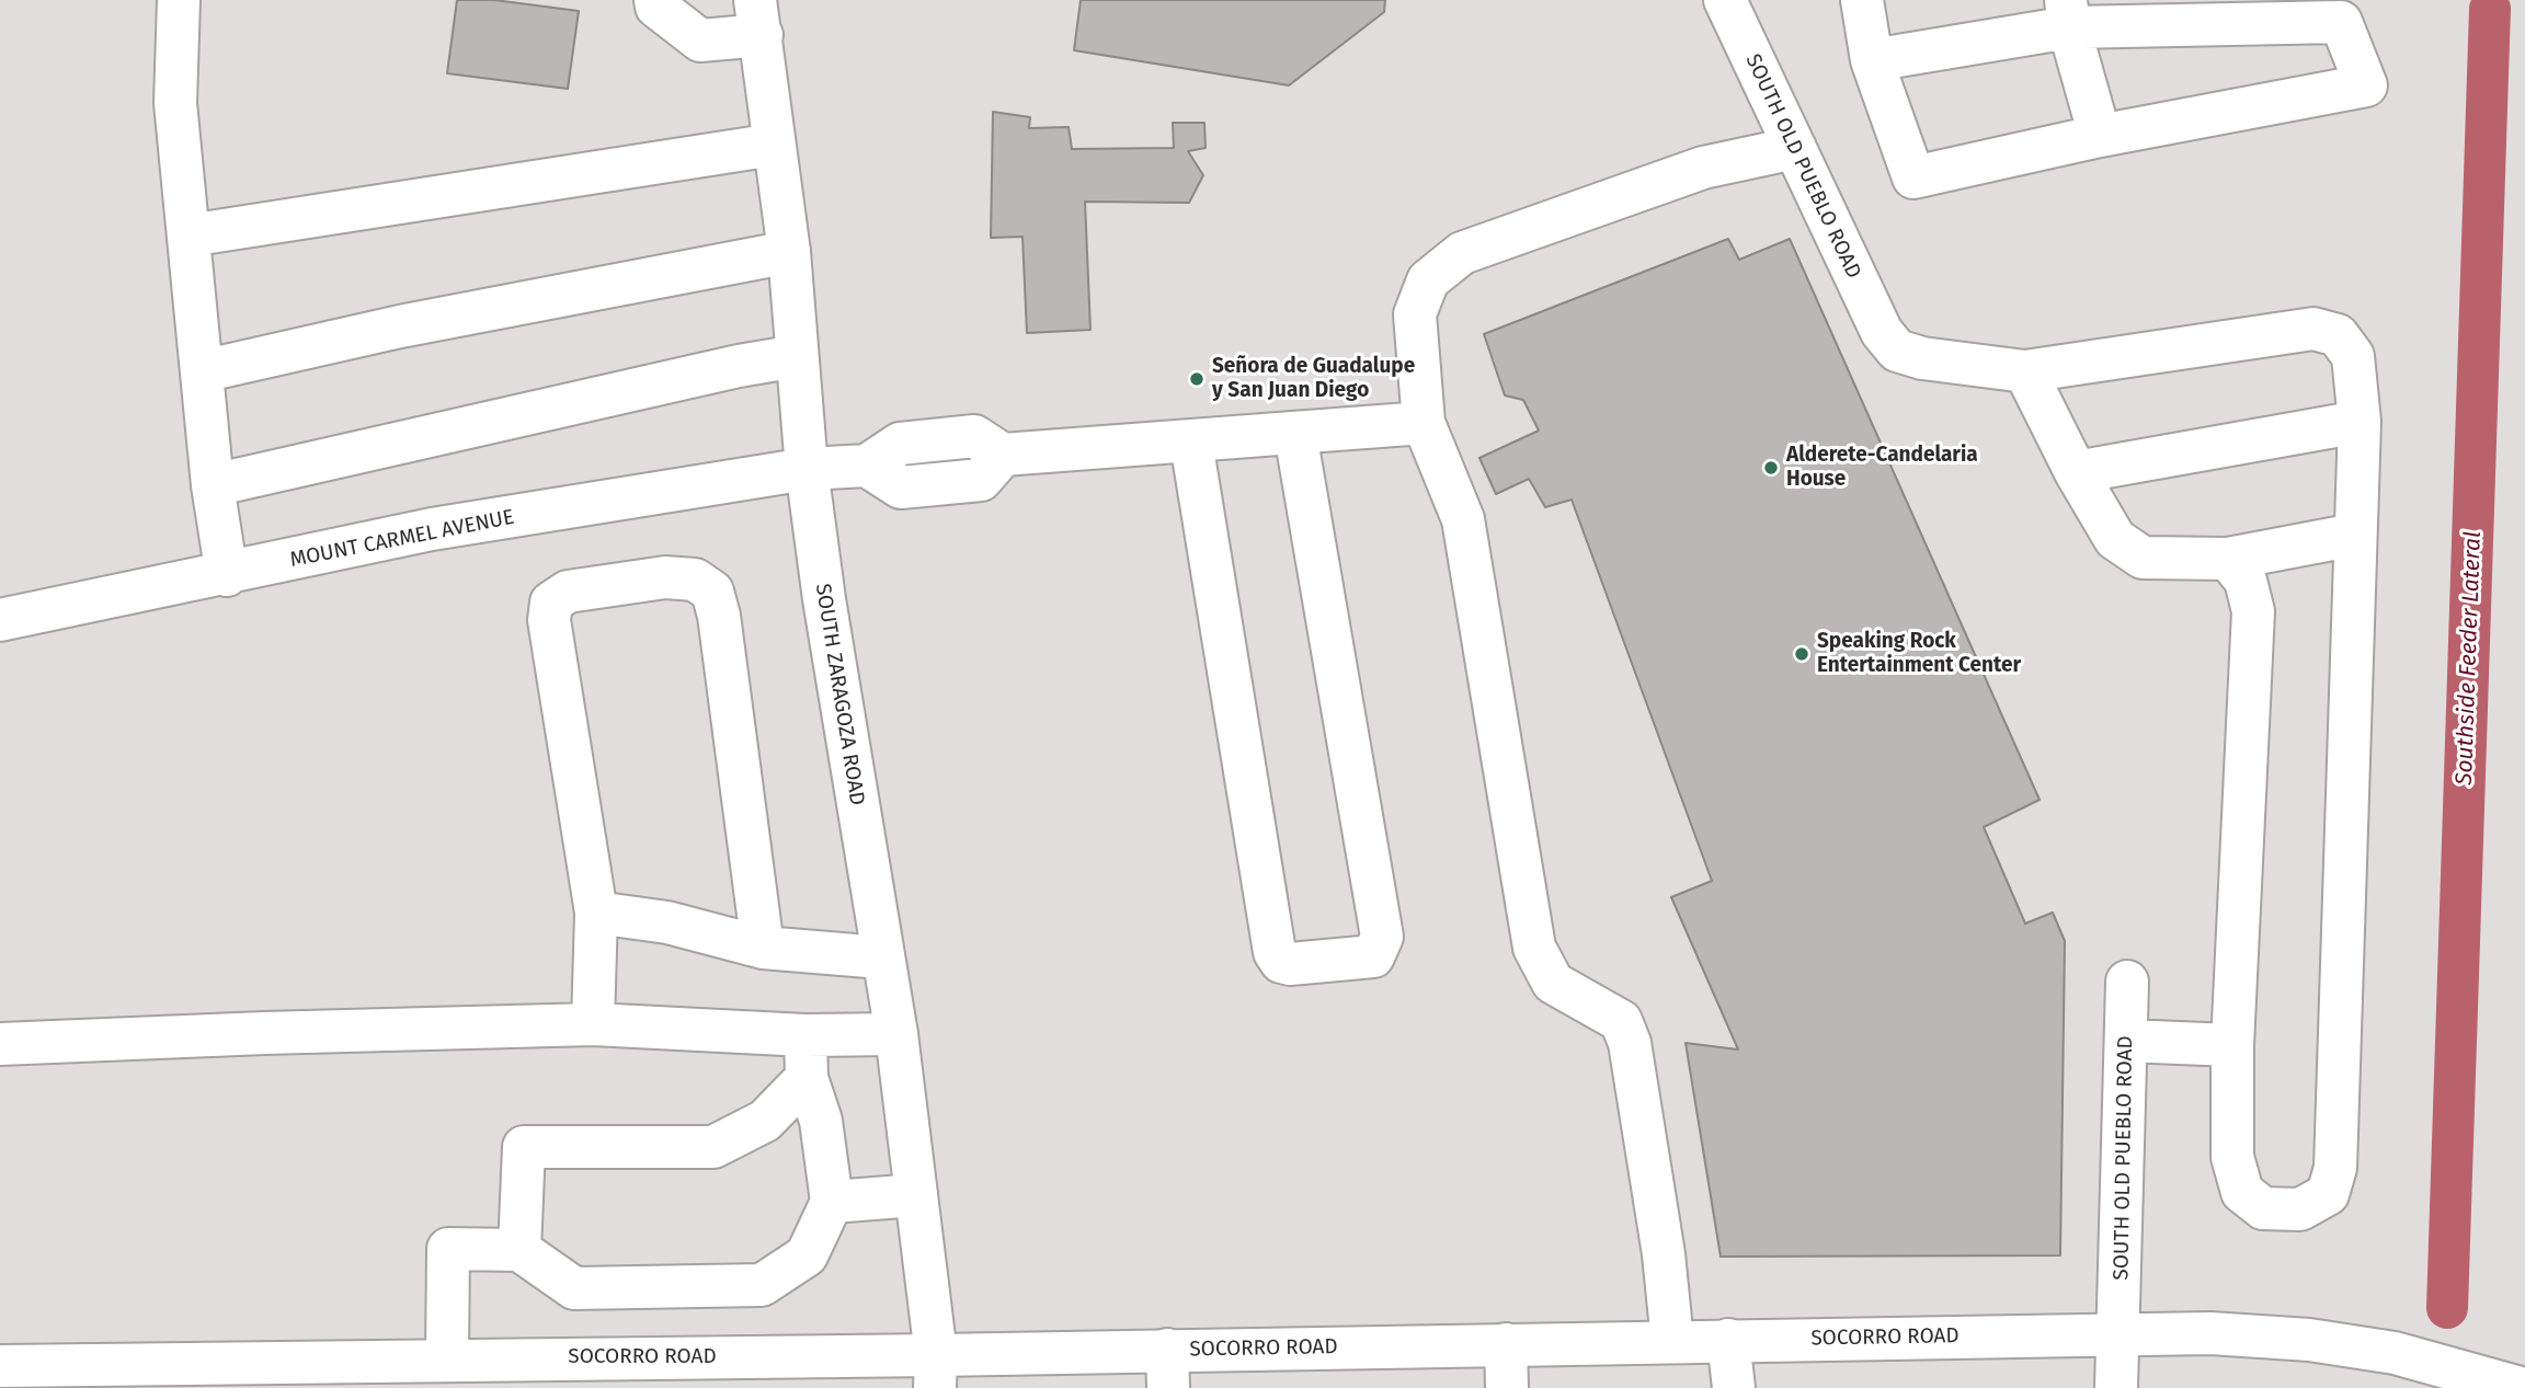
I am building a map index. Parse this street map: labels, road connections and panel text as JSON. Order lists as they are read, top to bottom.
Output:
{
  "streets": {
    "main road": [
      "SOUTH OLD PUEBLO ROAD",
      "MOUNT CARMEL AVENUE",
      "SOUTH ZARAGOZA ROAD",
      "SOCORRO ROAD"
    ]
  },
  "crossings": [
    ["SOUTH OLD PUEBLO ROAD", "SOCORRO ROAD"],
    ["MOUNT CARMEL AVENUE", "SOUTH ZARAGOZA ROAD"],
    ["SOUTH ZARAGOZA ROAD", "SOCORRO ROAD"]
  ],
  "water": ["Southside Feeder Lateral"],
  "places": ["Señora de Guadalupe y San Juan Diego", "Alderete-Candelaria House", "Speaking Rock Entertainment Center"]
}
